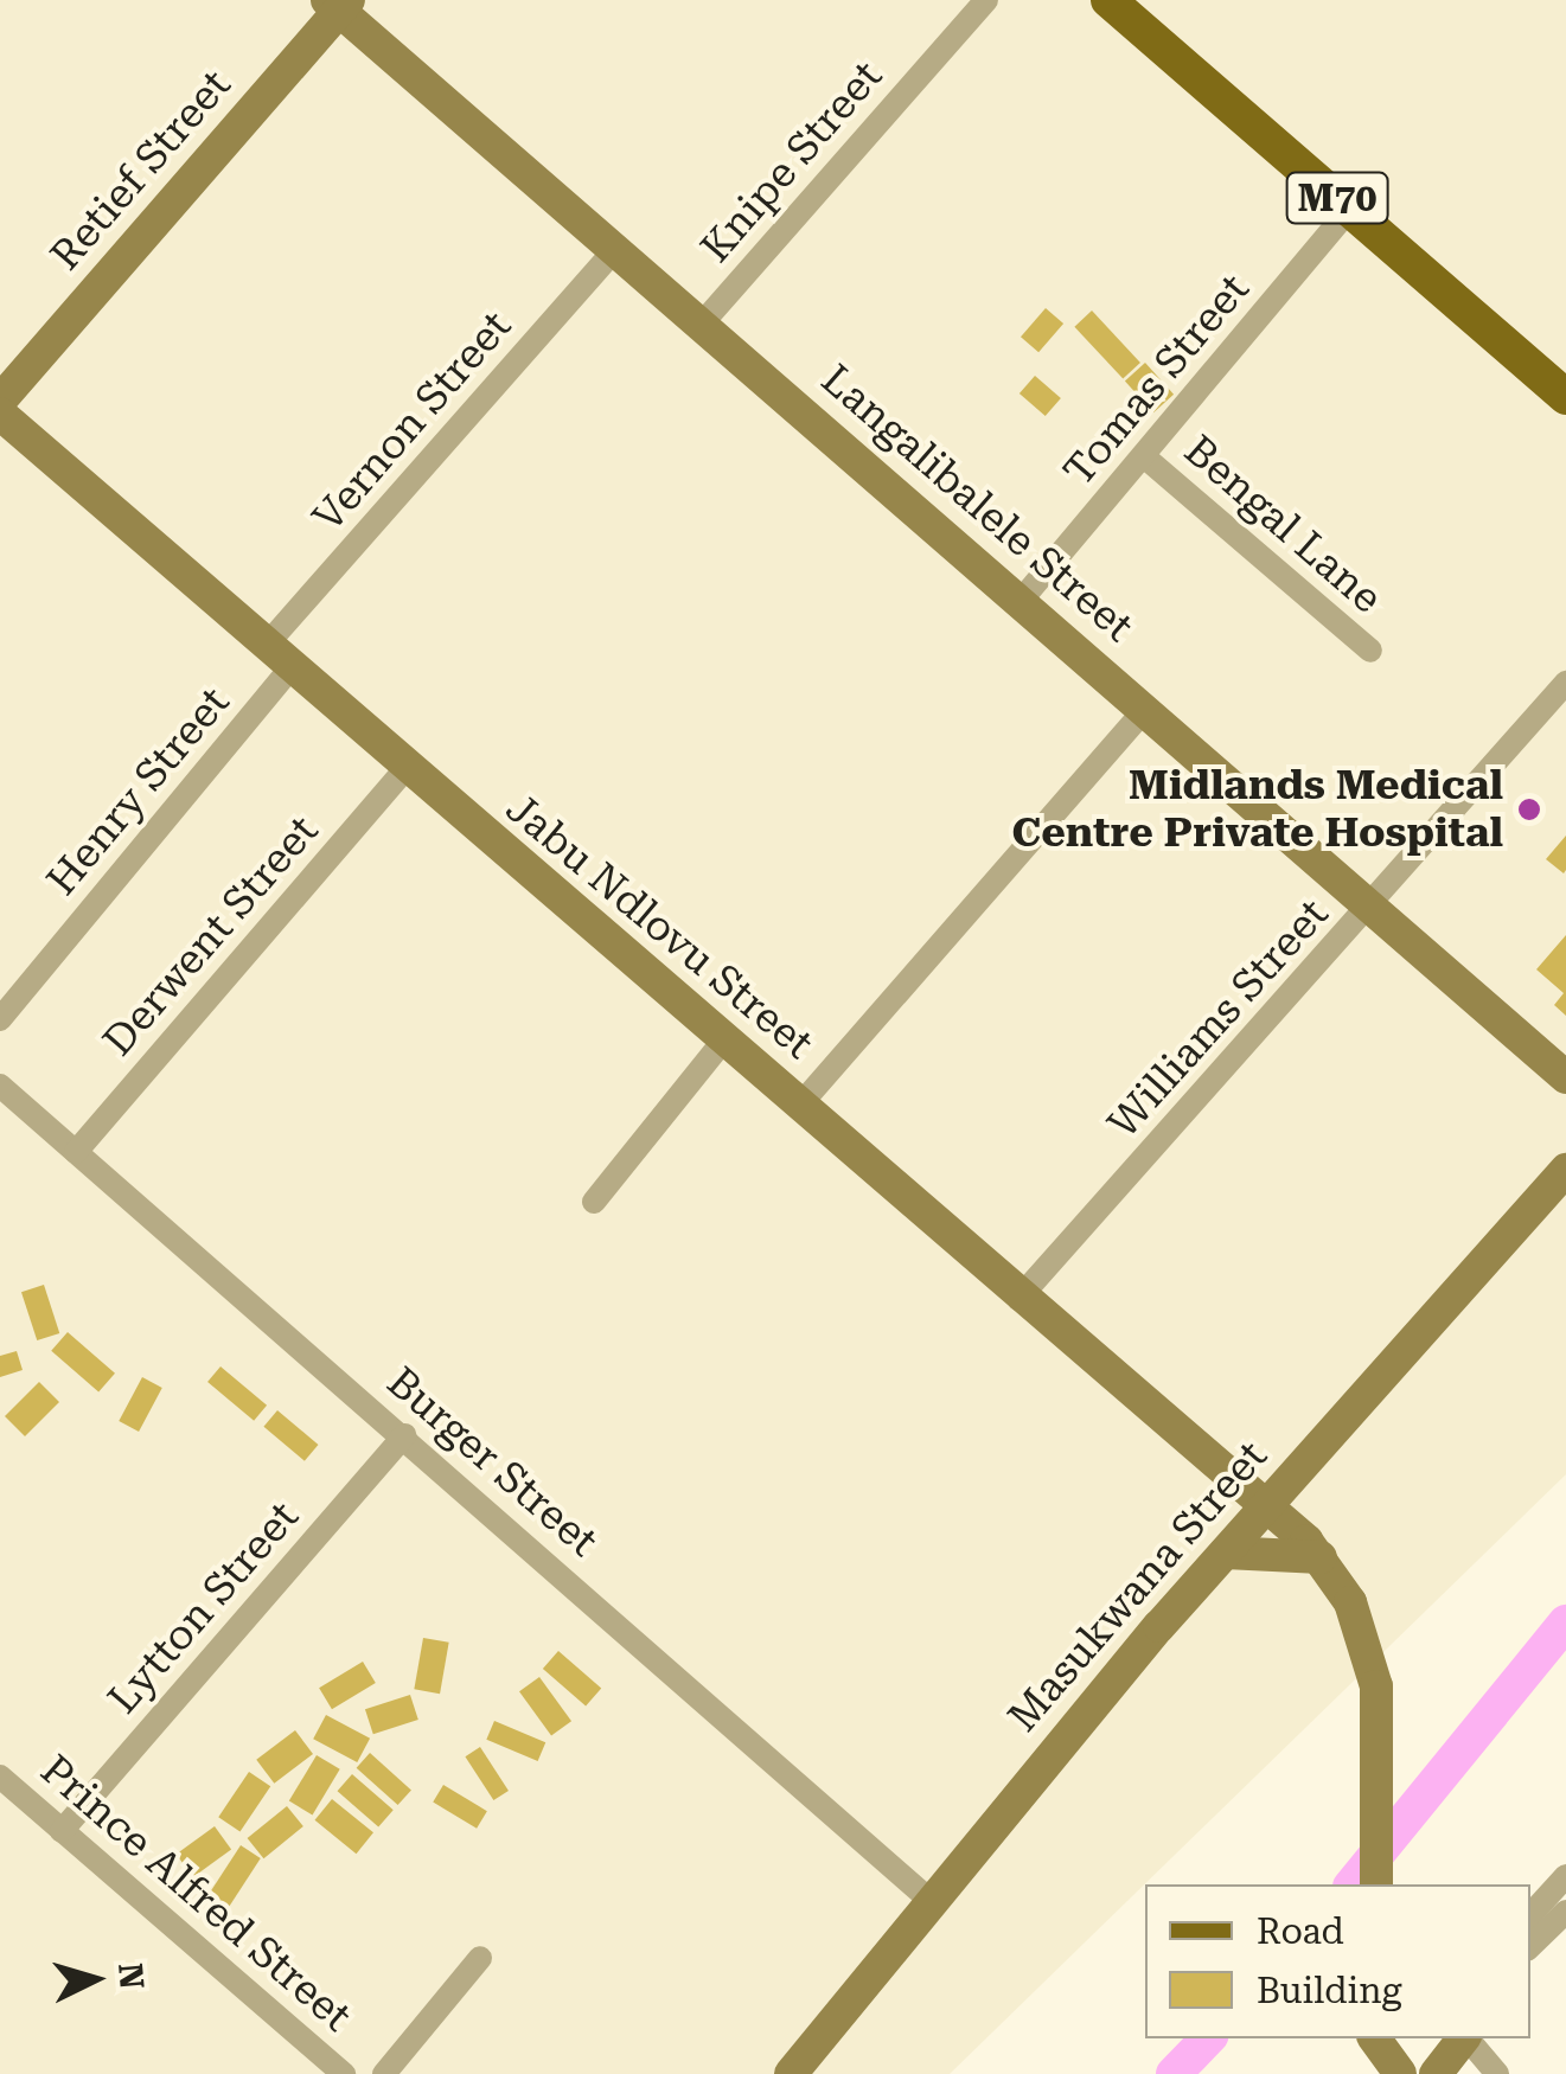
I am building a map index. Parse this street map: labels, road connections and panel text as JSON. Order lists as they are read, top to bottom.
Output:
{
  "streets": {
    "main road": ["M70"],
    "street": [
      "Knipe Street",
      "Retief Street",
      "Tomas Street",
      "Vernon Street",
      "Langalibalele Street",
      "Bengal Lane",
      "Henry Street",
      "Jabu Ndlovu Street",
      "Derwent Street",
      "Williams Street",
      "Burger Street",
      "Masukwana Street",
      "Lytton Street",
      "Prince Alfred Street"
    ]
  },
  "crossings": [
    ["Knipe Street", "Langalibalele Street"],
    ["Retief Street", "Langalibalele Street"],
    ["M70", "Tomas Street"],
    ["Tomas Street", "Langalibalele Street"],
    ["Tomas Street", "Bengal Lane"],
    ["Vernon Street", "Langalibalele Street"],
    ["Vernon Street", "Henry Street"],
    ["Vernon Street", "Jabu Ndlovu Street"],
    ["Langalibalele Street", "Williams Street"],
    ["Henry Street", "Jabu Ndlovu Street"],
    ["Jabu Ndlovu Street", "Derwent Street"],
    ["Jabu Ndlovu Street", "Williams Street"],
    ["Jabu Ndlovu Street", "Masukwana Street"],
    ["Derwent Street", "Burger Street"],
    ["Burger Street", "Masukwana Street"],
    ["Burger Street", "Lytton Street"],
    ["Lytton Street", "Prince Alfred Street"]
  ],
  "places": ["Midlands Medical Centre Private Hospital"],
  "legend": ["Road", "Building"],
  "north": "right"
}
